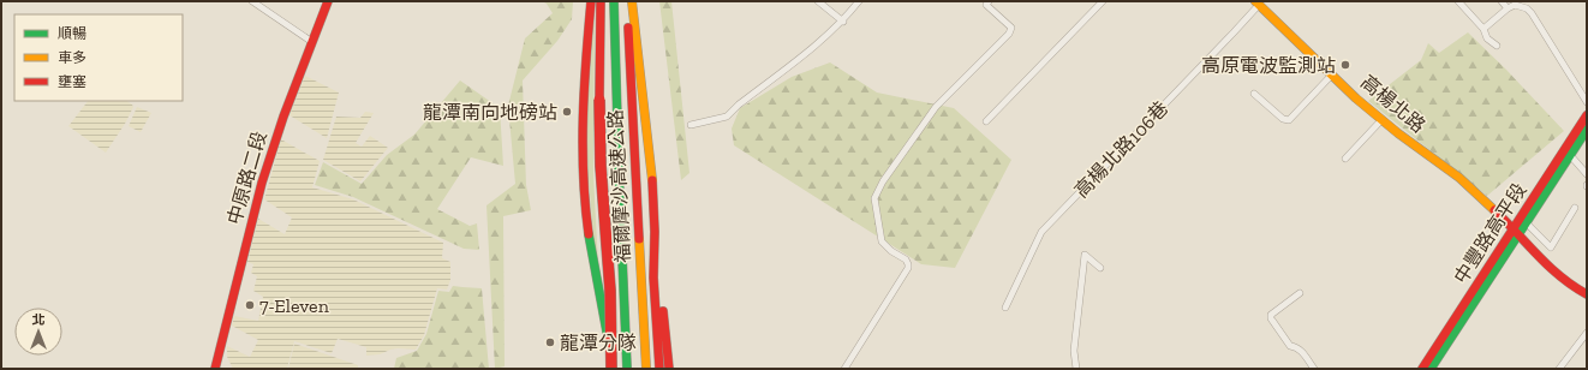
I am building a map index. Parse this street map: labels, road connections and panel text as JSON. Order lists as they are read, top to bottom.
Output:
{
  "streets": {
    "main road": [
      "高楊北路",
      "中原路二段",
      "福爾摩沙高速公路",
      "中豐路高平段"
    ],
    "street": ["高楊北路106巷"]
  },
  "crossings": [
    ["高楊北路", "高楊北路106巷"],
    ["高楊北路", "中豐路高平段"]
  ],
  "places": [
    "高原電波監測站",
    "龍潭南向地磅站",
    "7-Eleven",
    "龍潭分隊"
  ],
  "legend": ["順暢", "車多", "壅塞"],
  "north": "top"
}
